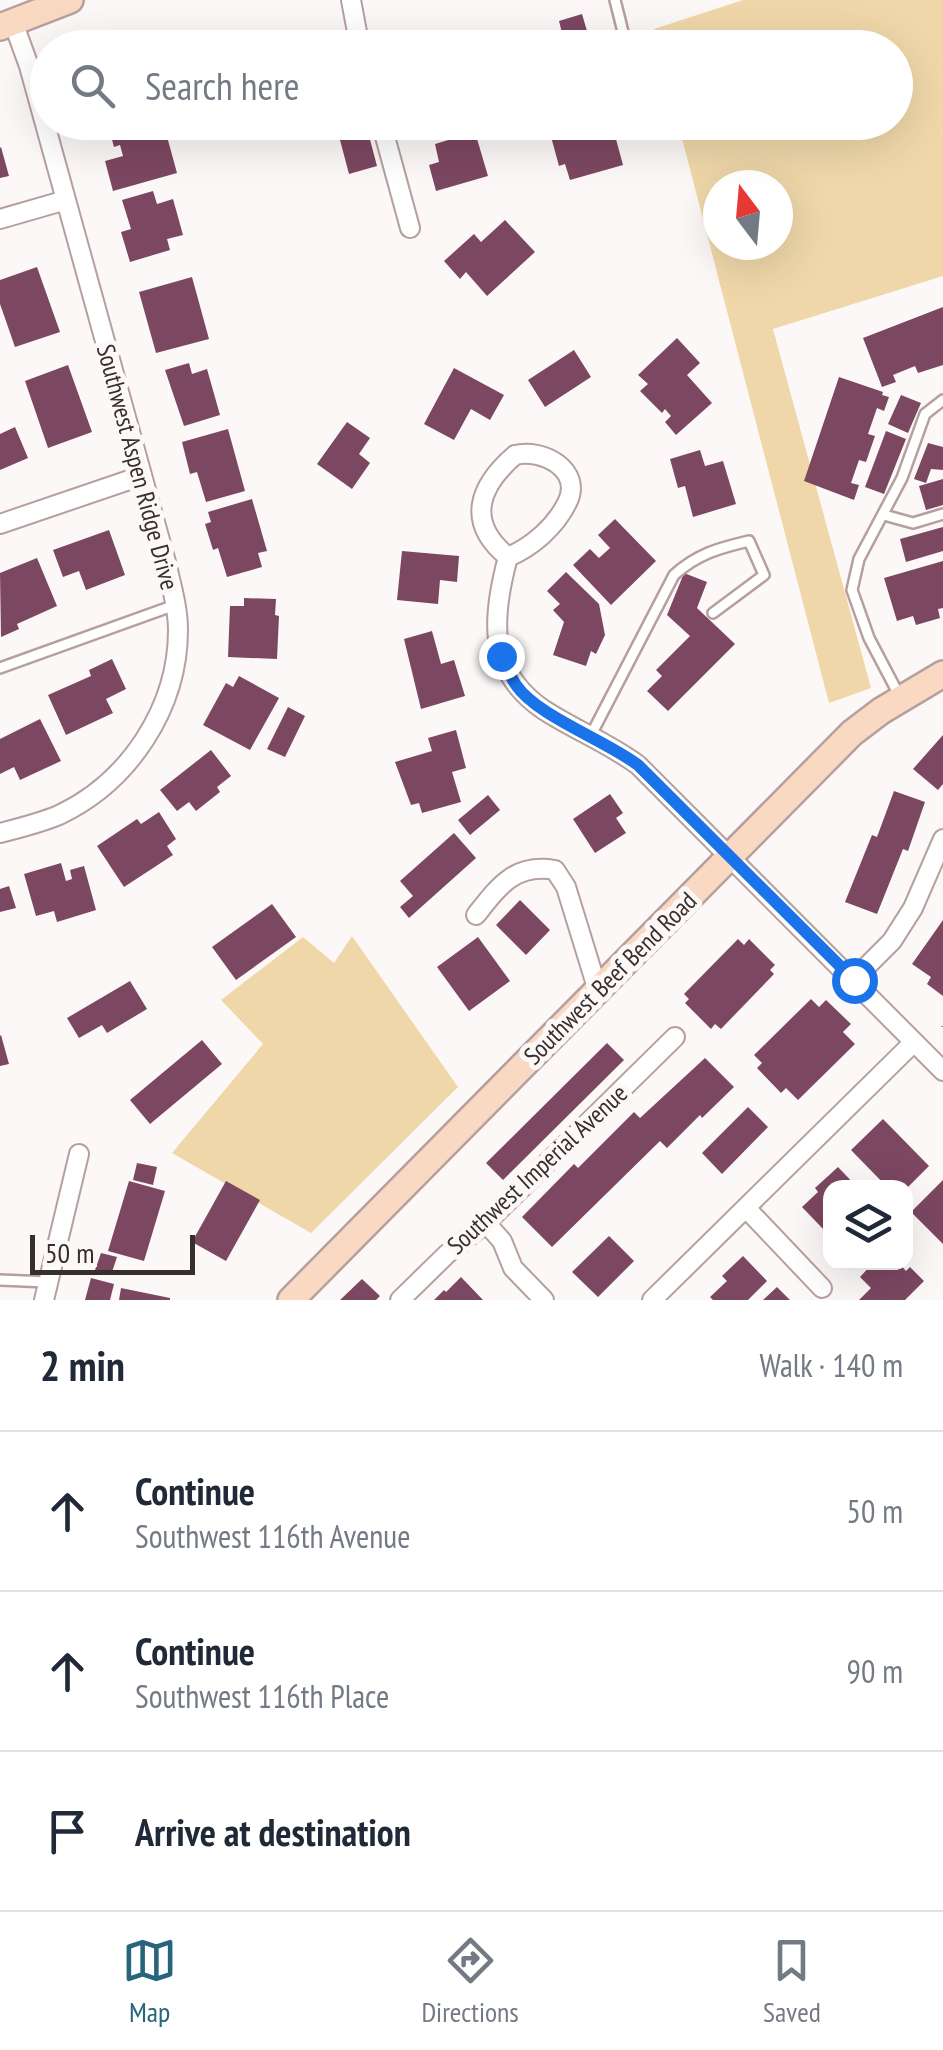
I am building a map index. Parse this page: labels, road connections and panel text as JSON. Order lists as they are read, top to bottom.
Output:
{
  "streets": {
    "main road": ["Southwest Beef Bend Road"],
    "street": ["Southwest Aspen Ridge Drive", "Southwest Imperial Avenue"]
  },
  "scale_bar": "50 m",
  "north": "top",
  "page": {
    "search": "Search here",
    "scale": "50 m",
    "heading": ["2 min", "Walk · 140 m"],
    "list": [
      ["Continue", "Southwest 116th Avenue", "50 m"],
      ["Continue", "Southwest 116th Place", "90 m"],
      "Arrive at destination"
    ],
    "nav": ["Map", "Directions", "Saved"]
  }
}
